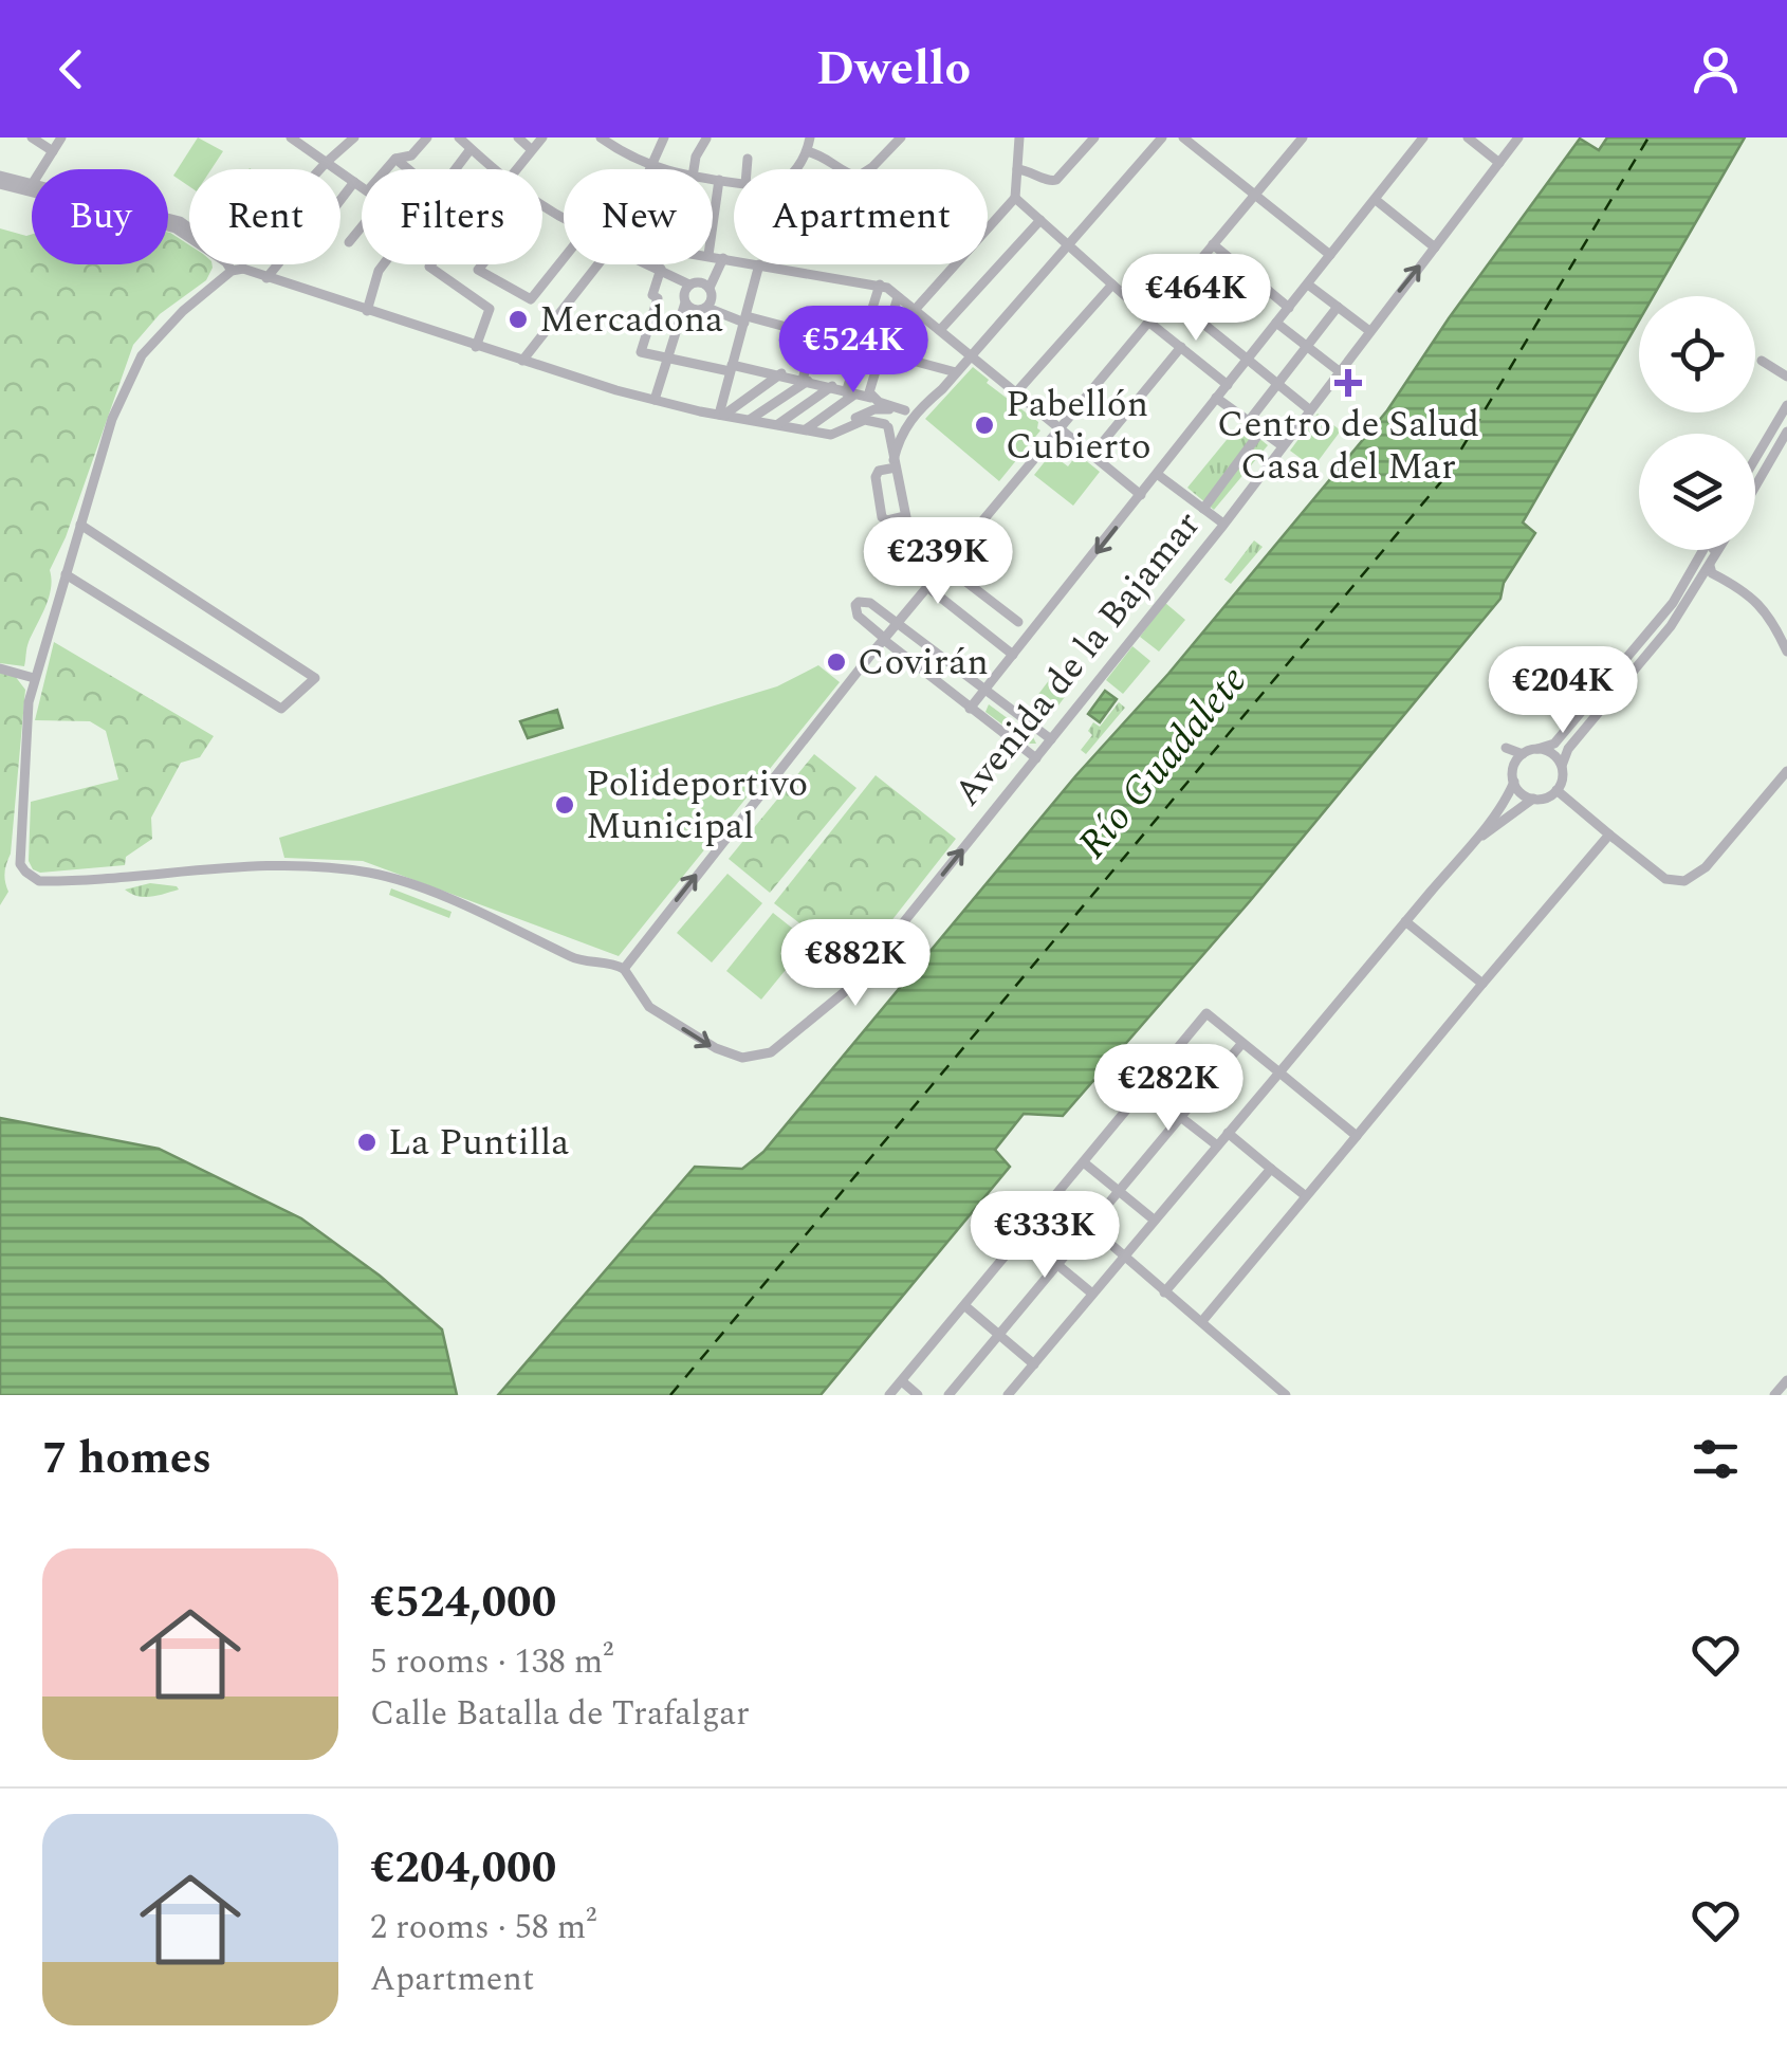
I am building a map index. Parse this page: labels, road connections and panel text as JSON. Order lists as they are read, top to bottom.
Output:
{
  "streets": {
    "street": ["Avenida de la Bajamar"]
  },
  "one_way": ["Avenida de la Bajamar"],
  "water": ["Río Guadalete"],
  "places": {
    "other": [
      "Mercadona",
      "Pabellón Cubierto",
      "Covirán",
      "Polideportivo Municipal",
      "La Puntilla"
    ],
    "health": ["Centro de Salud Casa del Mar"]
  },
  "page": {
    "header": "Dwello",
    "chip": [
      "Buy",
      "Rent",
      "Filters",
      "New",
      "Apartment"
    ],
    "price": [
      "€464K",
      "€524K",
      "€239K",
      "€204K",
      "€882K",
      "€282K",
      "€333K"
    ],
    "heading": "7 homes",
    "list": [
      {
        "name": "€524,000",
        "note": "5 rooms · 138 m² · Calle Batalla de Trafalgar"
      },
      {
        "name": "€204,000",
        "note": "2 rooms · 58 m² · Apartment"
      }
    ]
  }
}
